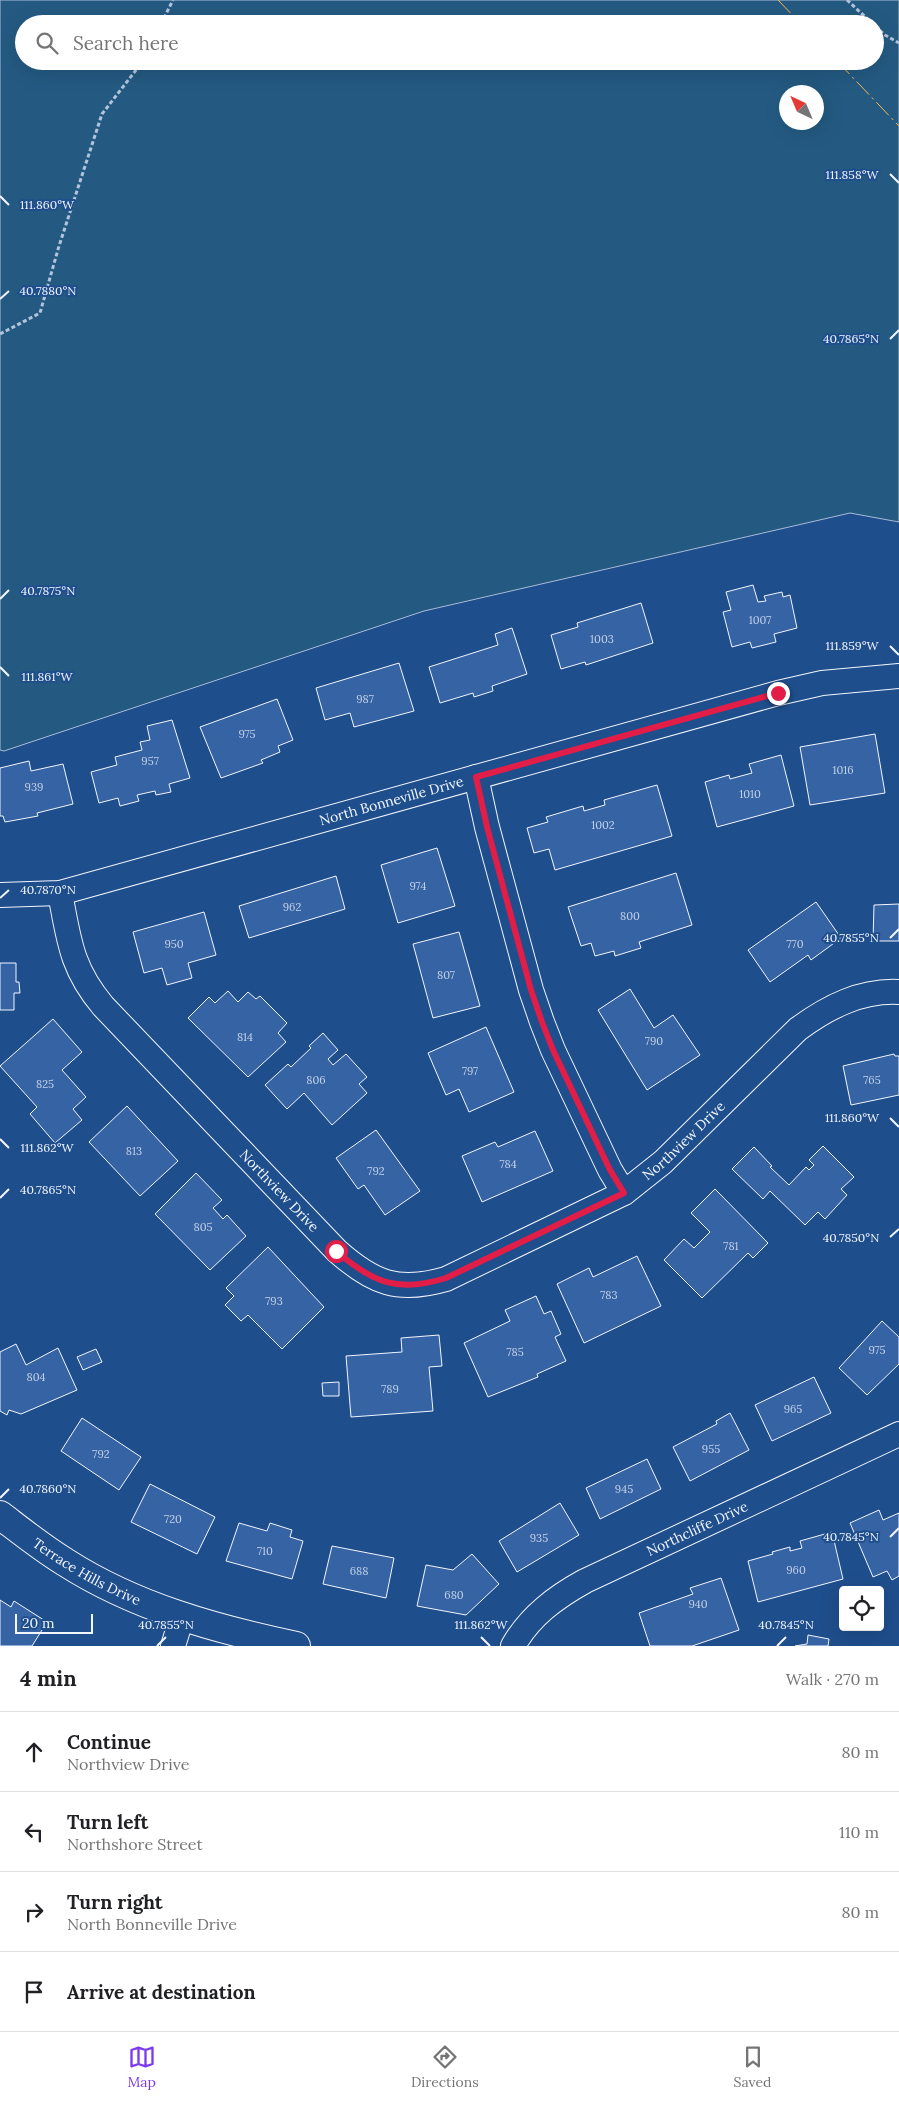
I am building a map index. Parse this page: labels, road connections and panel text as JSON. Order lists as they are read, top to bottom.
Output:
{
  "streets": {
    "street": [
      "North Bonneville Drive",
      "Northview Drive",
      "Northcliffe Drive",
      "Terrace Hills Drive"
    ]
  },
  "crossings": [
    ["North Bonneville Drive", "Northview Drive"]
  ],
  "house_numbers": [
    "1007",
    "1003",
    "987",
    "975",
    "957",
    "1016",
    "939",
    "1010",
    "1002",
    "974",
    "962",
    "800",
    "950",
    "770",
    "807",
    "814",
    "790",
    "797",
    "806",
    "765",
    "825",
    "813",
    "784",
    "792",
    "805",
    "781",
    "783",
    "793",
    "975",
    "785",
    "804",
    "789",
    "965",
    "955",
    "792",
    "945",
    "720",
    "935",
    "710",
    "960",
    "688",
    "680",
    "940"
  ],
  "scale_bar": "20 m",
  "north": "top left",
  "page": {
    "search": "Search here",
    "scale": "20 m",
    "heading": ["4 min", "Walk · 270 m"],
    "list": [
      ["Continue", "Northview Drive", "80 m"],
      ["Turn left", "Northshore Street", "110 m"],
      ["Turn right", "North Bonneville Drive", "80 m"],
      "Arrive at destination"
    ],
    "nav": ["Map", "Directions", "Saved"]
  },
  "coordinates": [
    "111.858°W",
    "111.860°W",
    "40.7880°N",
    "40.7865°N",
    "40.7875°N",
    "111.859°W",
    "111.861°W",
    "40.7870°N",
    "40.7855°N",
    "111.862°W",
    "40.7850°N",
    "40.7860°N",
    "40.7845°N"
  ]
}
